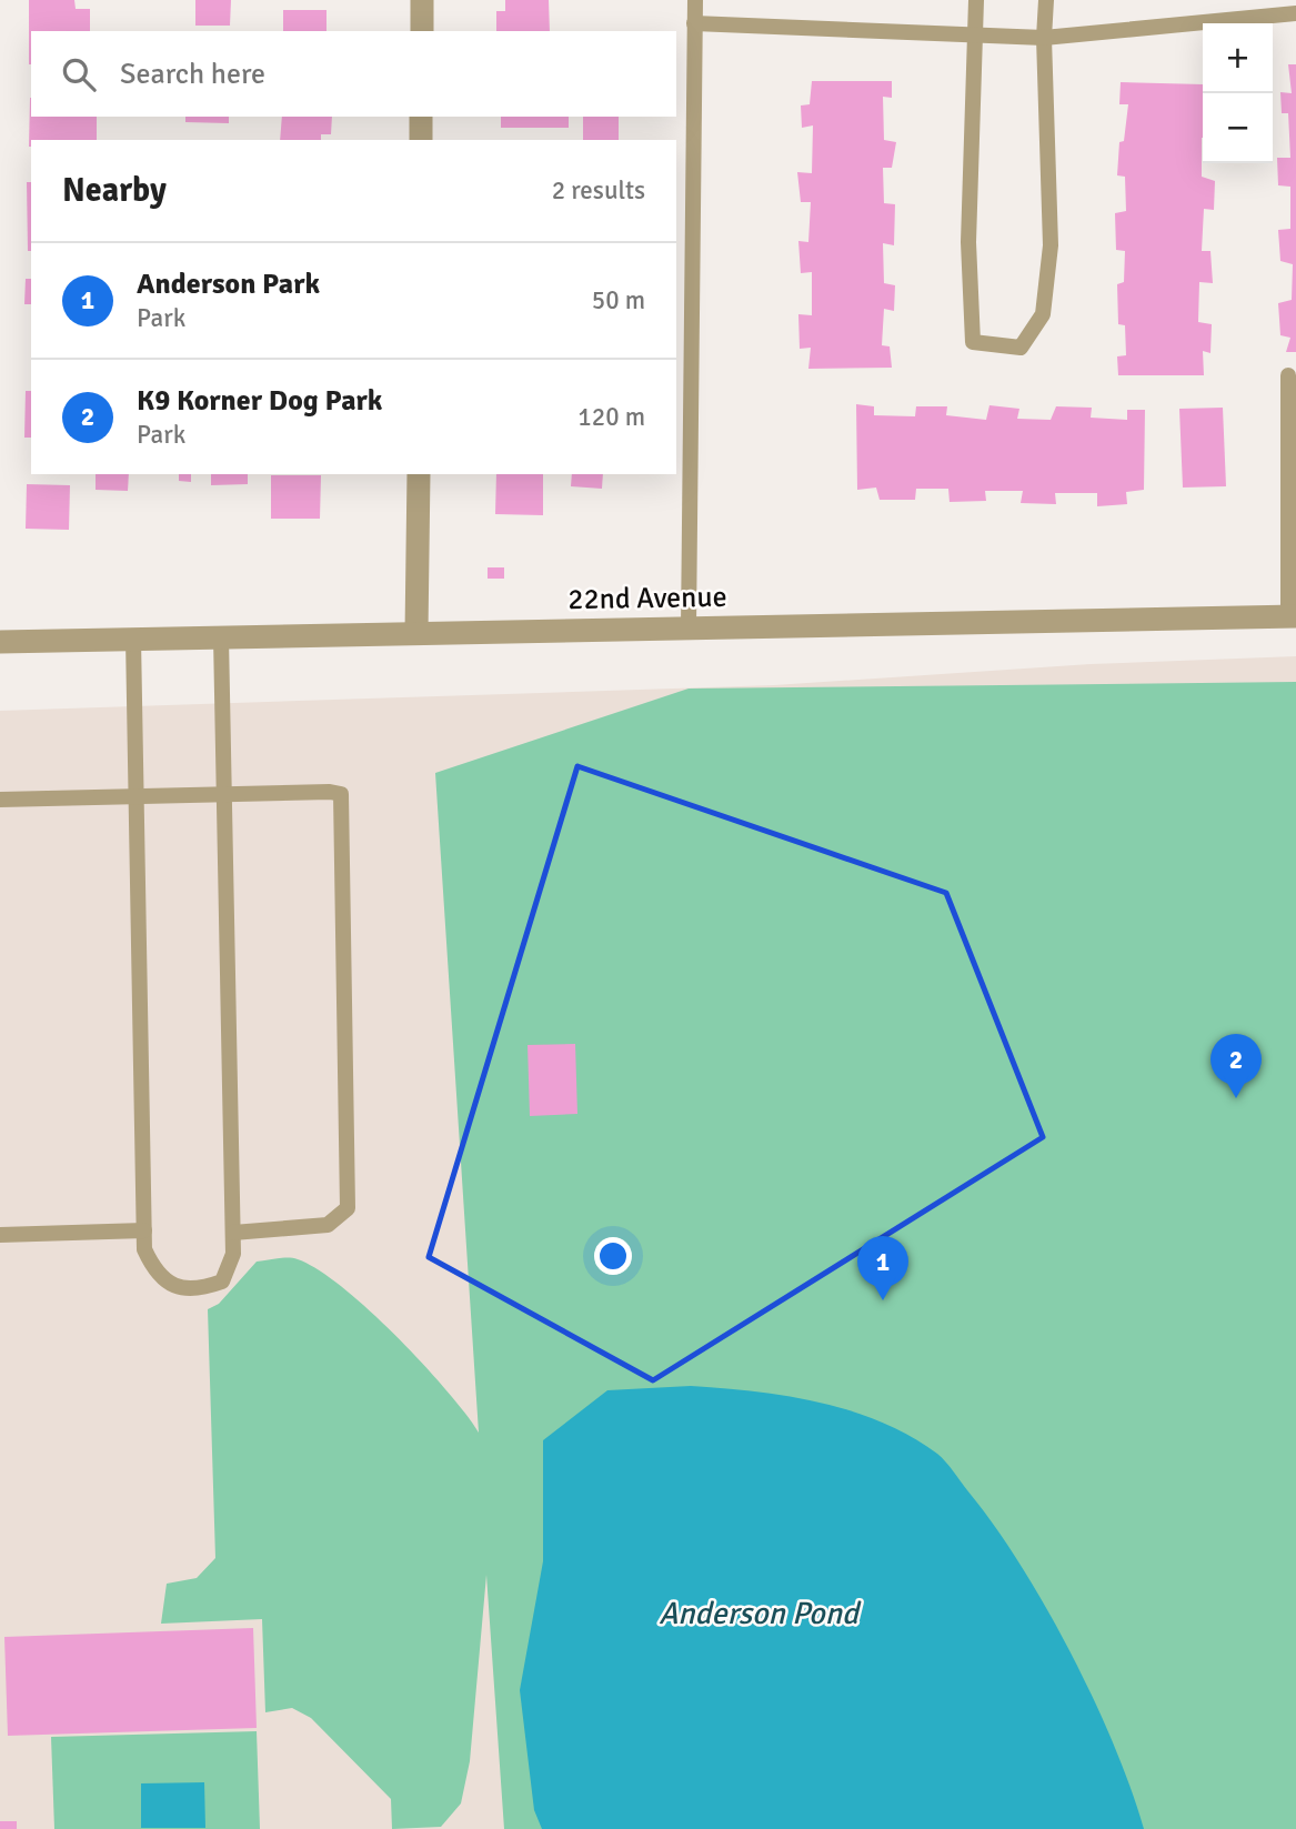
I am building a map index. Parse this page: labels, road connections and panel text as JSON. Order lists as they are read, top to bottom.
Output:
{
  "streets": {
    "street": ["22nd Avenue"]
  },
  "water": ["Anderson Pond"],
  "page": {
    "map_buttons": ["+", "−"],
    "search": "Search here",
    "heading": ["Nearby", "2 results"],
    "list": [
      {
        "mark": "1",
        "name": "Anderson Park",
        "note": "Park",
        "value": "50 m"
      },
      {
        "mark": "2",
        "name": "K9 Korner Dog Park",
        "note": "Park",
        "value": "120 m"
      }
    ],
    "pins": ["2", "1"]
  }
}
